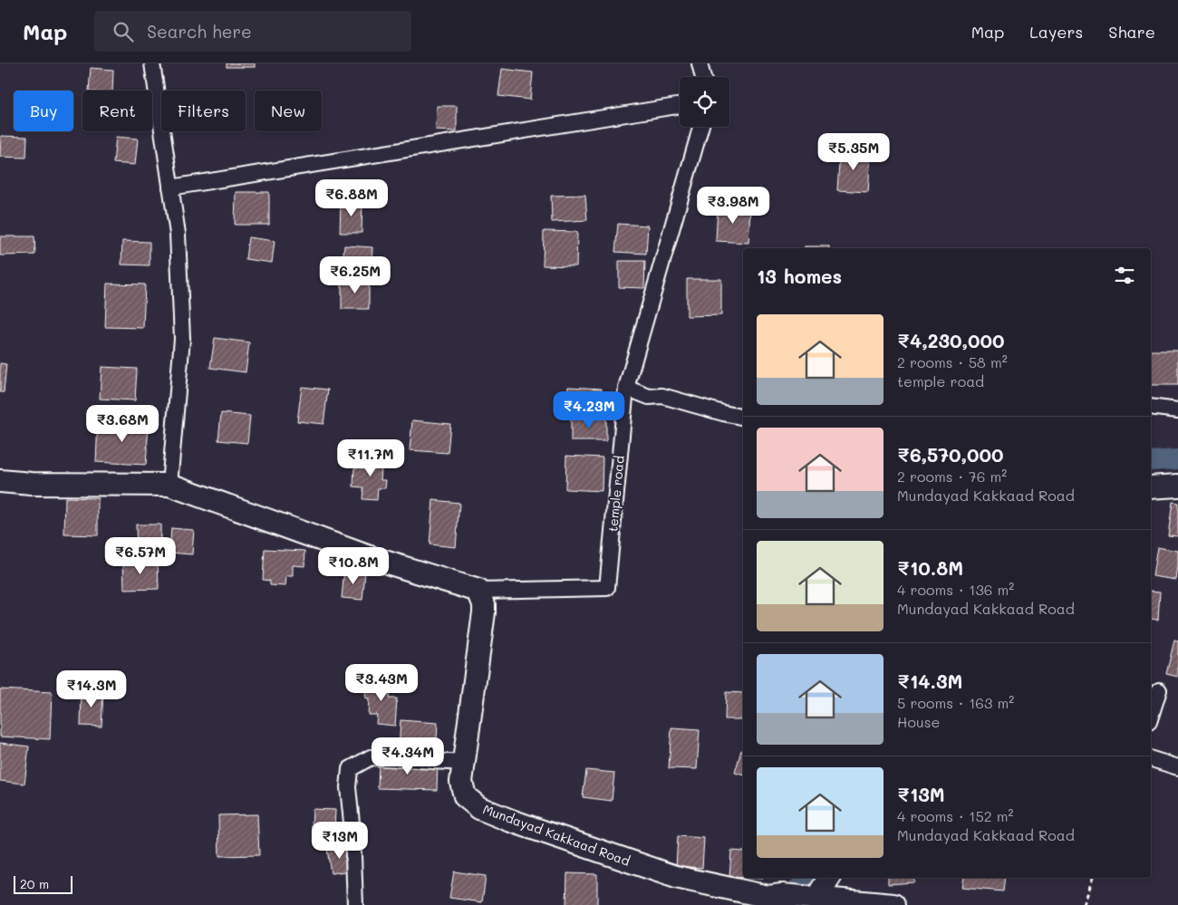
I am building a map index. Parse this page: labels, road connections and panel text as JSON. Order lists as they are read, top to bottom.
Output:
{
  "streets": {
    "main road": ["Mundayad Kakkaad Road"],
    "street": ["temple road"]
  },
  "crossings": [
    ["temple road", "Mundayad Kakkaad Road"]
  ],
  "scale_bar": "20 m",
  "page": {
    "header": "Map",
    "search": "Search here",
    "nav": ["Map", "Layers", "Share"],
    "chip": [
      "Buy",
      "Rent",
      "Filters",
      "New"
    ],
    "price": [
      "₹5.35M",
      "₹6.88M",
      "₹3.98M",
      "₹6.25M",
      "₹4.23M",
      "₹3.68M",
      "₹11.7M",
      "₹6.57M",
      "₹10.8M",
      "₹3.43M",
      "₹14.3M",
      "₹4.34M",
      "₹13M"
    ],
    "heading": "13 homes",
    "list": [
      {
        "name": "₹4,230,000",
        "note": "2 rooms · 58 m² · temple road"
      },
      {
        "name": "₹6,570,000",
        "note": "2 rooms · 76 m² · Mundayad Kakkaad Road"
      },
      {
        "name": "₹10.8M",
        "note": "4 rooms · 136 m² · Mundayad Kakkaad Road"
      },
      {
        "name": "₹14.3M",
        "note": "5 rooms · 163 m² · House"
      },
      {
        "name": "₹13M",
        "note": "4 rooms · 152 m² · Mundayad Kakkaad Road"
      }
    ],
    "scale": "20 m"
  }
}
